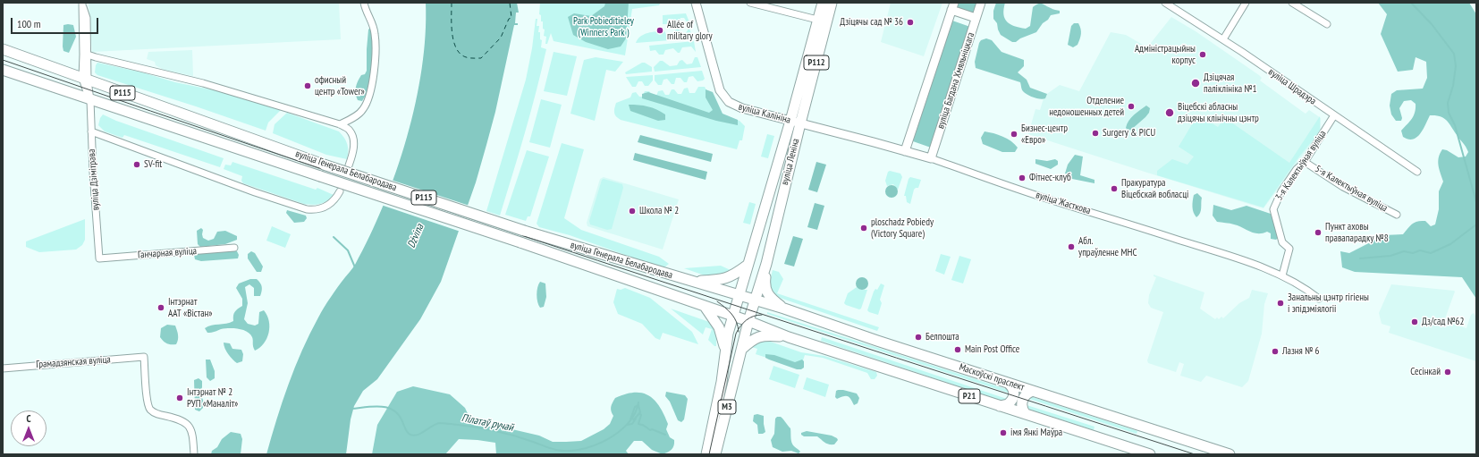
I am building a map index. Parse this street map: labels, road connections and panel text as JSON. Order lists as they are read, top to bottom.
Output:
{
  "streets": {
    "main road": [
      "Р112",
      "Р115",
      "вуліца Леніна",
      "вуліца Генерала Белабародава",
      "Маскоўскі праспект",
      "Р21",
      "М3"
    ],
    "street": [
      "вуліца Багдана Хмяльніцкага",
      "вуліца Шрадэра",
      "вуліца Калініна",
      "3-я Калектыўная вуліца",
      "вуліца Дзімітрава",
      "5-я Калектыўная вуліца",
      "вуліца Жасткова",
      "Ганчарная вуліца",
      "Грамадзянская вуліца"
    ]
  },
  "crossings": [
    ["Р112", "вуліца Леніна"],
    ["Р112", "вуліца Генерала Белабародава"],
    ["Р112", "Р21"],
    ["Р112", "М3"],
    ["вуліца Багдана Хмяльніцкага", "вуліца Жасткова"],
    ["вуліца Шрадэра", "3-я Калектыўная вуліца"],
    ["вуліца Калініна", "вуліца Леніна"],
    ["вуліца Калініна", "вуліца Жасткова"],
    ["вуліца Леніна", "вуліца Генерала Белабародава"],
    ["вуліца Леніна", "вуліца Жасткова"],
    ["вуліца Леніна", "Маскоўскі праспект"],
    ["вуліца Леніна", "Р21"],
    ["вуліца Леніна", "М3"],
    ["3-я Калектыўная вуліца", "5-я Калектыўная вуліца"],
    ["3-я Калектыўная вуліца", "вуліца Жасткова"],
    ["вуліца Генерала Белабародава", "вуліца Дзімітрава"],
    ["вуліца Генерала Белабародава", "Маскоўскі праспект"],
    ["вуліца Генерала Белабародава", "Р21"],
    ["вуліца Генерала Белабародава", "М3"],
    ["вуліца Дзімітрава", "Ганчарная вуліца"],
    ["Р21", "М3"]
  ],
  "water": ["Dźvina", "Пілатаў ручай"],
  "parks": ["Park Pobieditieley (Winners Park )"],
  "places": [
    "Дзіцячы сад № 36",
    "Allée of military glory",
    "Адміністрацыйны корпус",
    "Дзіцячая паліклініка №1",
    "офисный центр «Tower»",
    "Отделение недоношенных детей",
    "Віцебскі абласны дзіцячы клінічны цэнтр",
    "Surgery & PICU",
    "Бизнес-центр «Евро»",
    "SV-fit",
    "Фітнес-клуб",
    "Пракуратура Віцебскай вобласці",
    "Школа № 2",
    "ploschadz Pobiedy (Victory Square)",
    "Пункт аховы правапарадку №8",
    "Абл. упраўленне МНС",
    "Занальны цэнтр гігіены і эпідэміялогіі",
    "Інтэрнат ААТ «Вістан»",
    "Дз/сад №62",
    "Белпошта",
    "Main Post Office",
    "Лазня № 6",
    "Сесінкай",
    "Інтэрнат № 2 РУП «Маналіт»",
    "імя Янкі Маўра"
  ],
  "scale_bar": "100 m",
  "north": "top"
}
